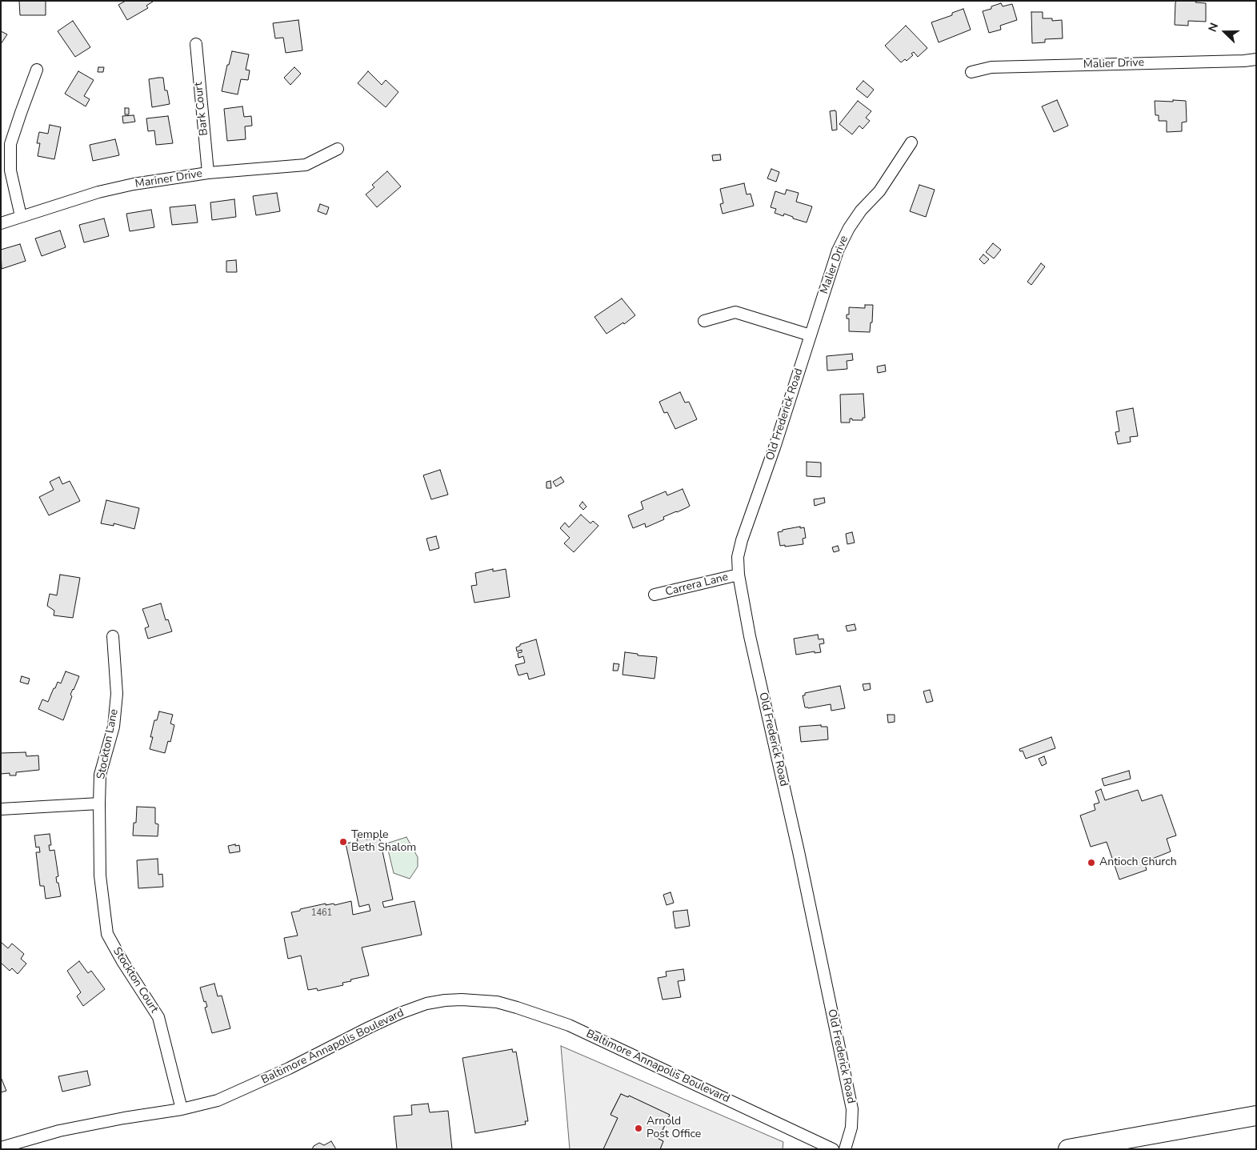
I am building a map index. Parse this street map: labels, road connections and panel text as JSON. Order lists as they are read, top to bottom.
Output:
{
  "streets": {
    "street": [
      "Malier Drive",
      "Bark Court",
      "Mariner Drive",
      "Old Frederick Road",
      "Carrera Lane",
      "Stockton Lane",
      "Stockton Court",
      "Baltimore Annapolis Boulevard"
    ]
  },
  "crossings": [
    ["Malier Drive", "Old Frederick Road"],
    ["Bark Court", "Mariner Drive"],
    ["Old Frederick Road", "Carrera Lane"],
    ["Stockton Lane", "Stockton Court"],
    ["Stockton Court", "Baltimore Annapolis Boulevard"]
  ],
  "places": ["Temple Beth Shalom", "Antioch Church", "Arnold Post Office"],
  "house_numbers": ["1461"],
  "north": "left"
}
